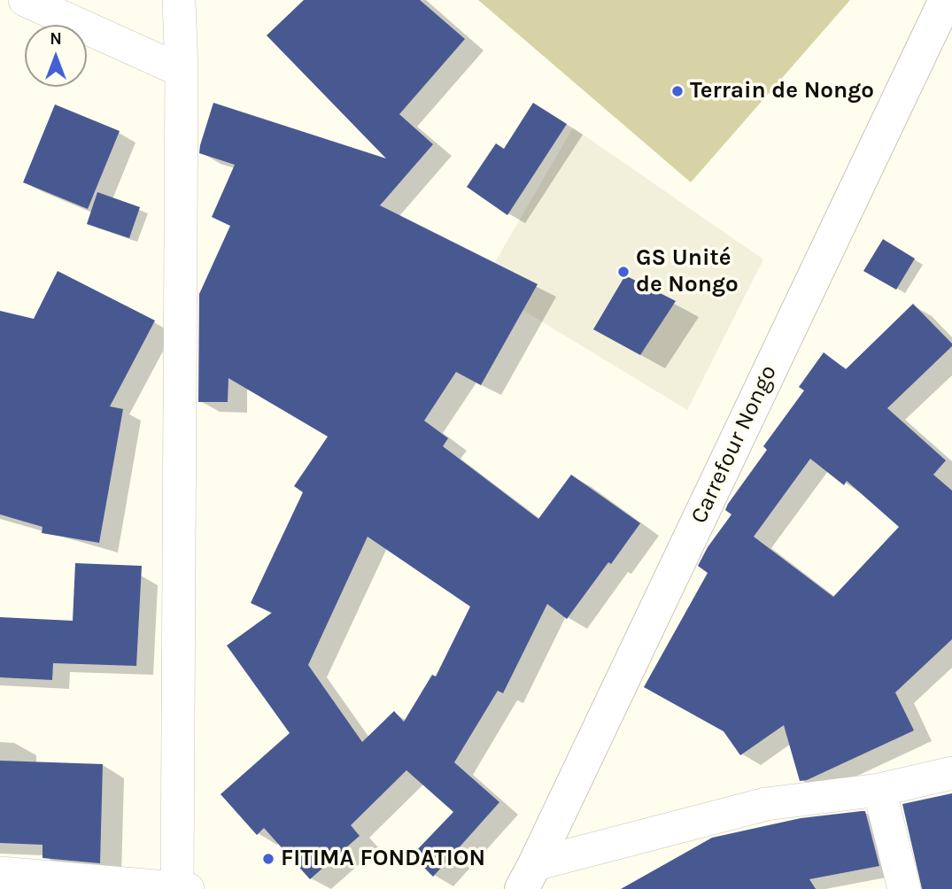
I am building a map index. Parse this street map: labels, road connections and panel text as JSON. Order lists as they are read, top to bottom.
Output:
{
  "streets": {
    "main road": ["Carrefour Nongo"]
  },
  "places": ["Terrain de Nongo", "GS Unité de Nongo", "FITIMA FONDATION"],
  "north": "top"
}
